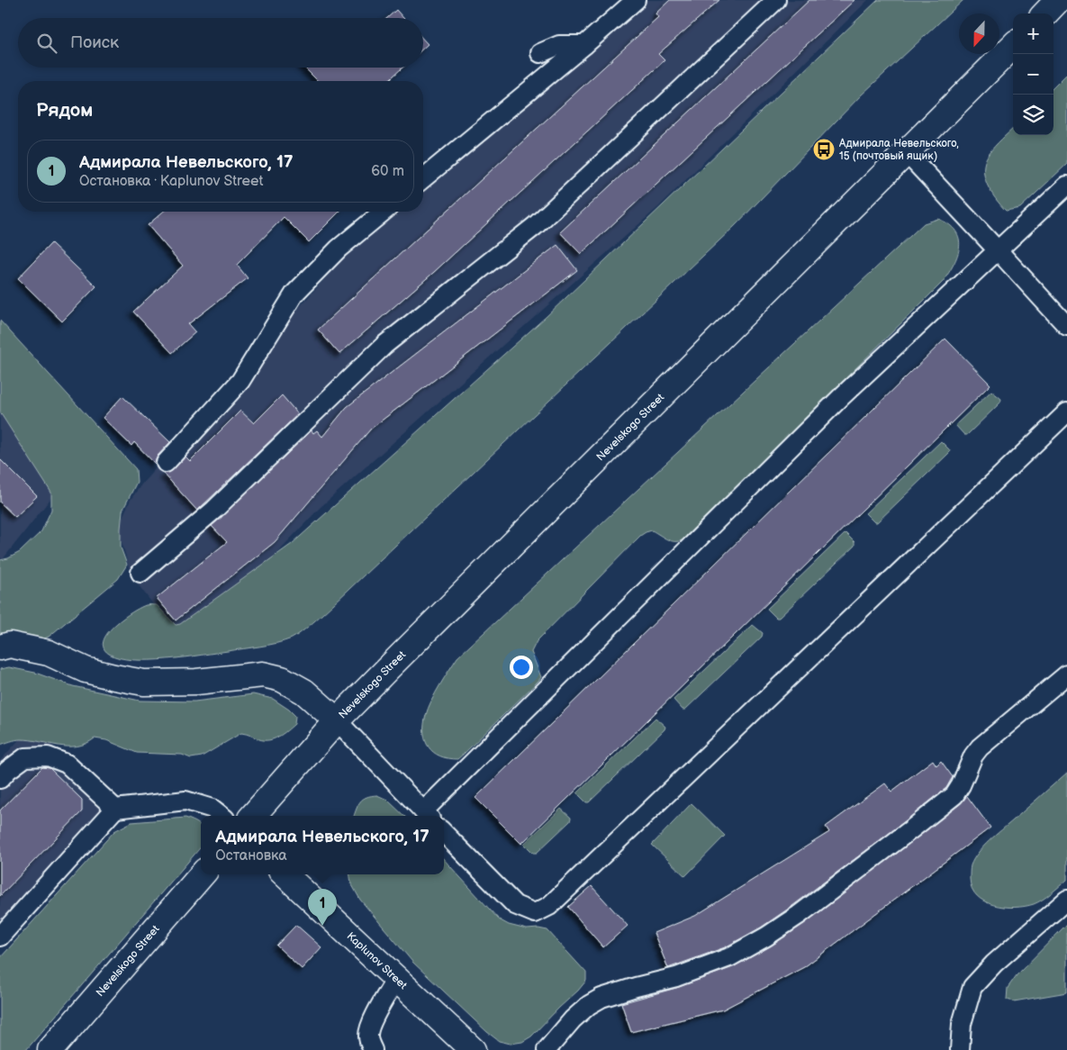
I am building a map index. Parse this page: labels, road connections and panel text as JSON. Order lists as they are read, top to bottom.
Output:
{
  "streets": {
    "main road": ["Nevelskogo Street", "Kaplunov Street"]
  },
  "places": {
    "bus stop": ["Адмирала Невельского, 15 (почтовый ящик)"]
  },
  "north": "bottom",
  "page": {
    "map_buttons": ["+", "−"],
    "search": "Поиск",
    "heading": "Рядом",
    "list": [
      {
        "mark": "1",
        "name": "Адмирала Невельского, 17",
        "note": "Остановка · Kaplunov Street",
        "value": "60 m"
      }
    ],
    "popup": ["Адмирала Невельского, 17", "Остановка"],
    "pins": "1"
  }
}
